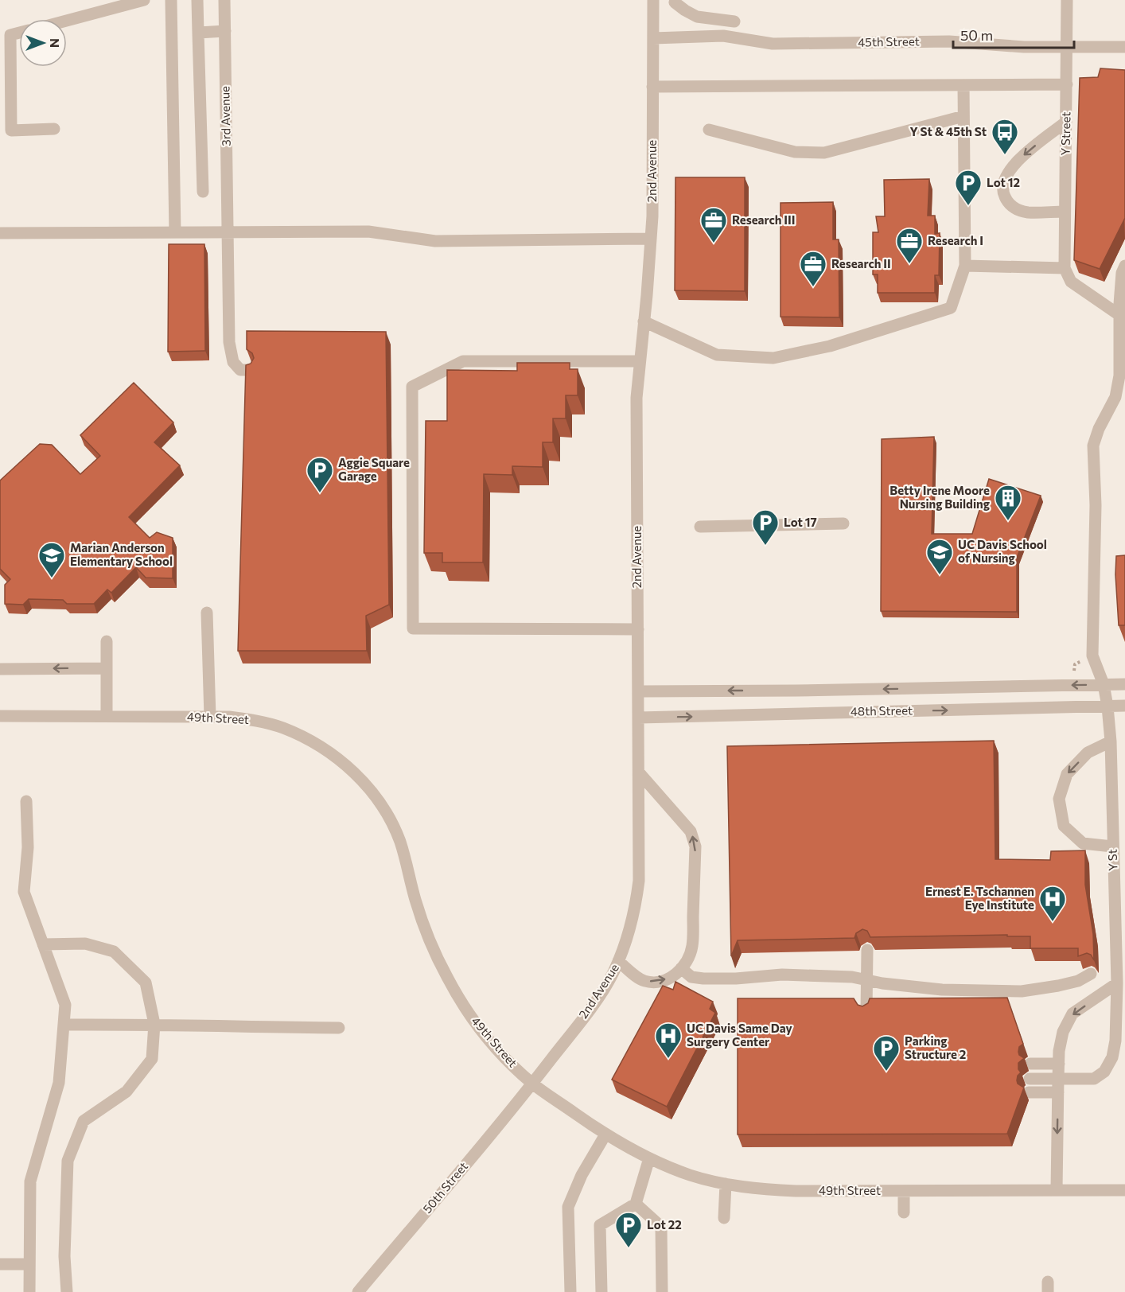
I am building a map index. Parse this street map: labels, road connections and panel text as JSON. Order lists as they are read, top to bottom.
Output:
{
  "streets": {
    "street": [
      "45th Street",
      "3rd Avenue",
      "Y Street",
      "2nd Avenue",
      "48th Street",
      "49th Street",
      "Y St",
      "50th Street"
    ]
  },
  "crossings": [
    ["45th Street", "Y Street"],
    ["45th Street", "2nd Avenue"],
    ["2nd Avenue", "48th Street"],
    ["2nd Avenue", "49th Street"],
    ["2nd Avenue", "50th Street"],
    ["48th Street", "Y St"],
    ["49th Street", "50th Street"]
  ],
  "places": {
    "bus stop": ["Y St & 45th St"],
    "parking": [
      "Lot 12",
      "Aggie Square Garage",
      "Lot 17",
      "Parking Structure 2",
      "Lot 22"
    ],
    "office": ["Research III", "Research I", "Research II"],
    "building": ["Betty Irene Moore Nursing Building"],
    "school or university": ["UC Davis School of Nursing", "Marian Anderson Elementary School"],
    "hospital": ["Ernest E. Tschannen Eye Institute", "UC Davis Same Day Surgery Center"]
  },
  "scale_bar": "50 m",
  "north": "right"
}
